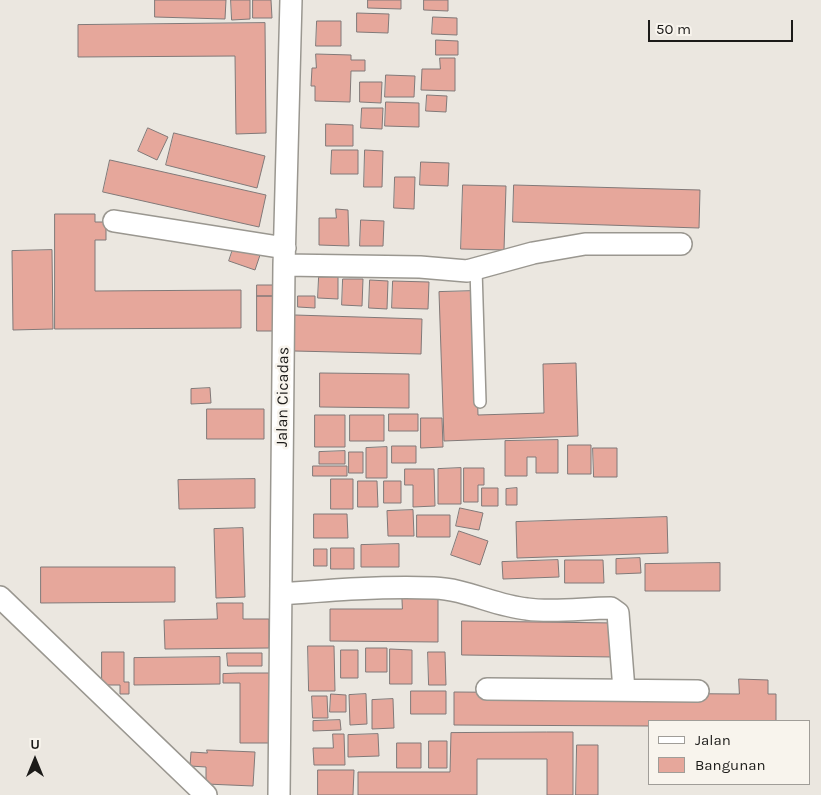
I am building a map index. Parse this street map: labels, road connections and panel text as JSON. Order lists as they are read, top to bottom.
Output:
{
  "streets": {
    "street": ["Jalan Cicadas"]
  },
  "legend": ["Jalan", "Bangunan"],
  "scale_bar": "50 m",
  "north": "top"
}
